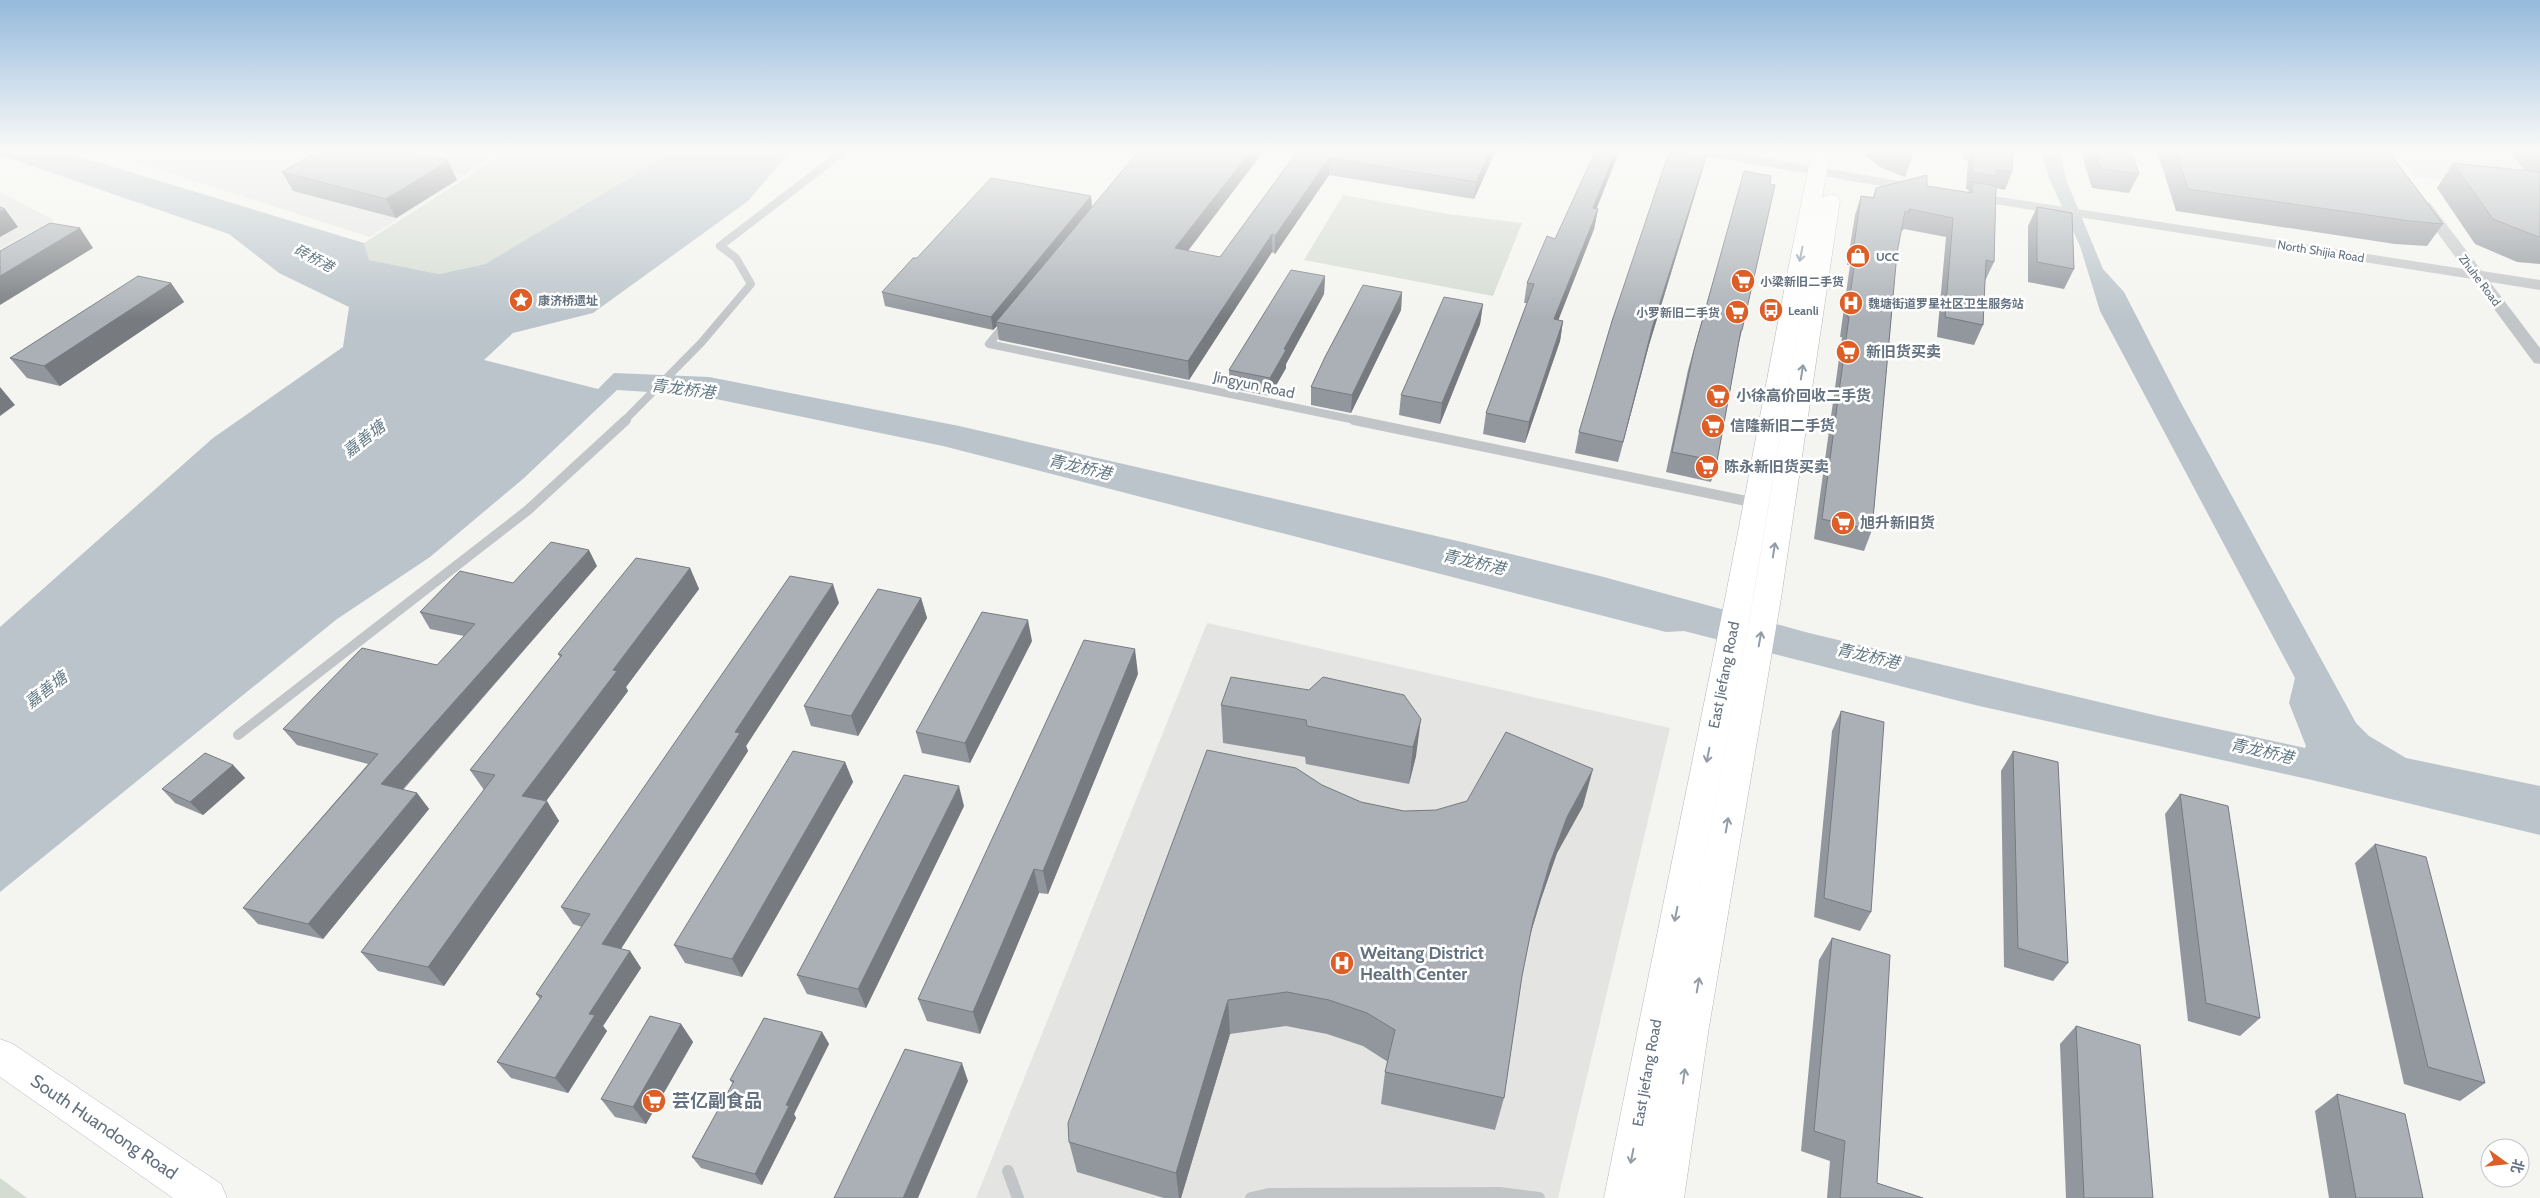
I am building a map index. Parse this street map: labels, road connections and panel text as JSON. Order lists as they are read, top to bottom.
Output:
{
  "streets": {
    "main road": ["East Jiefang Road", "South Huandong Road"],
    "street": ["North Shijia Road", "Zhuhe Road"],
    "lane": ["Jingyun Road"]
  },
  "crossings": [
    ["North Shijia Road", "Zhuhe Road"],
    ["Jingyun Road", "East Jiefang Road"]
  ],
  "water": ["砖桥港", "青龙桥港", "嘉善塘"],
  "places": {
    "shop": ["UCC"],
    "supermarket": [
      "小梁新旧二手货",
      "小罗新旧二手货",
      "新旧货买卖",
      "小徐高价回收二手货",
      "信隆新旧二手货",
      "陈永新旧货买卖",
      "旭升新旧货",
      "芸亿副食品"
    ],
    "place": ["康济桥遗址"],
    "hospital": ["魏塘街道罗星社区卫生服务站", "Weitang District Health Center"],
    "bus stop": ["Leanli"]
  },
  "north": "right"
}
